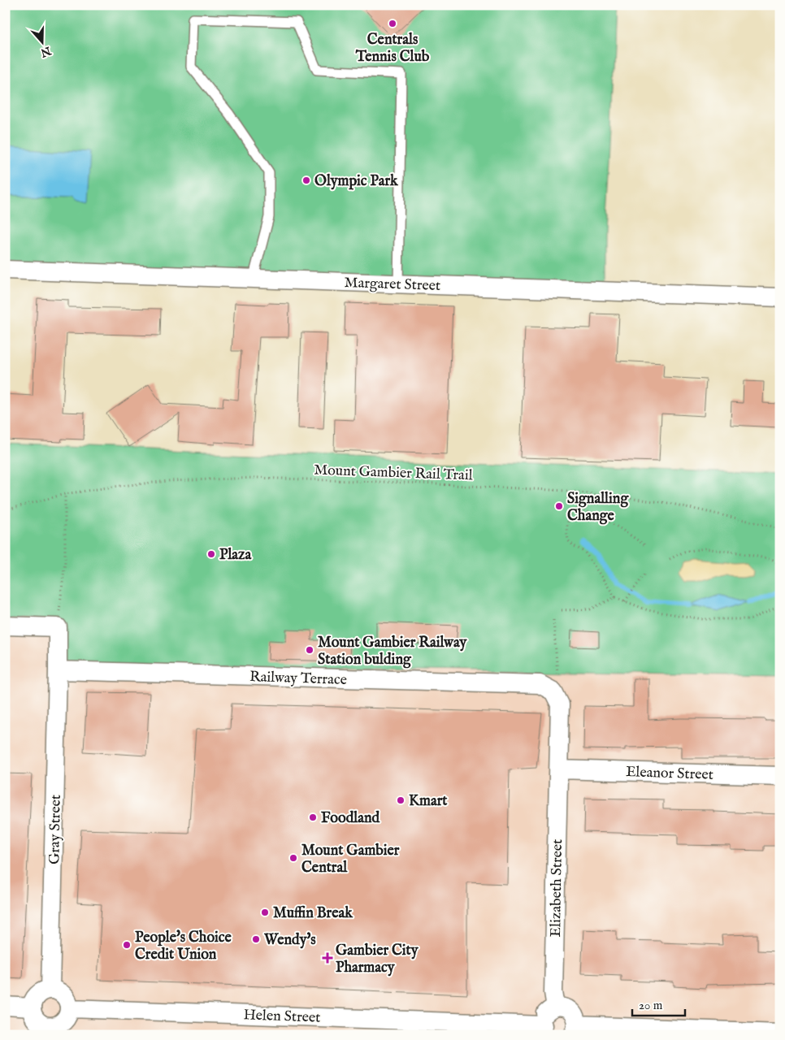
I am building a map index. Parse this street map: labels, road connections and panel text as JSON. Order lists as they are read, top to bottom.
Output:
{
  "streets": {
    "street": [
      "Margaret Street",
      "Railway Terrace",
      "Eleanor Street",
      "Gray Street",
      "Elizabeth Street",
      "Helen Street"
    ],
    "path": ["Mount Gambier Rail Trail"]
  },
  "crossings": [
    ["Railway Terrace", "Gray Street"],
    ["Eleanor Street", "Elizabeth Street"],
    ["Gray Street", "Helen Street"]
  ],
  "places": {
    "other": [
      "Centrals Tennis Club",
      "Olympic Park",
      "Signalling Change",
      "Plaza",
      "Mount Gambier Railway Station bulding",
      "Kmart",
      "Foodland",
      "Mount Gambier Central",
      "Muffin Break",
      "Wendy's",
      "People's Choice Credit Union"
    ],
    "health": ["Gambier City Pharmacy"]
  },
  "scale_bar": "20 m",
  "north": "bottom"
}
